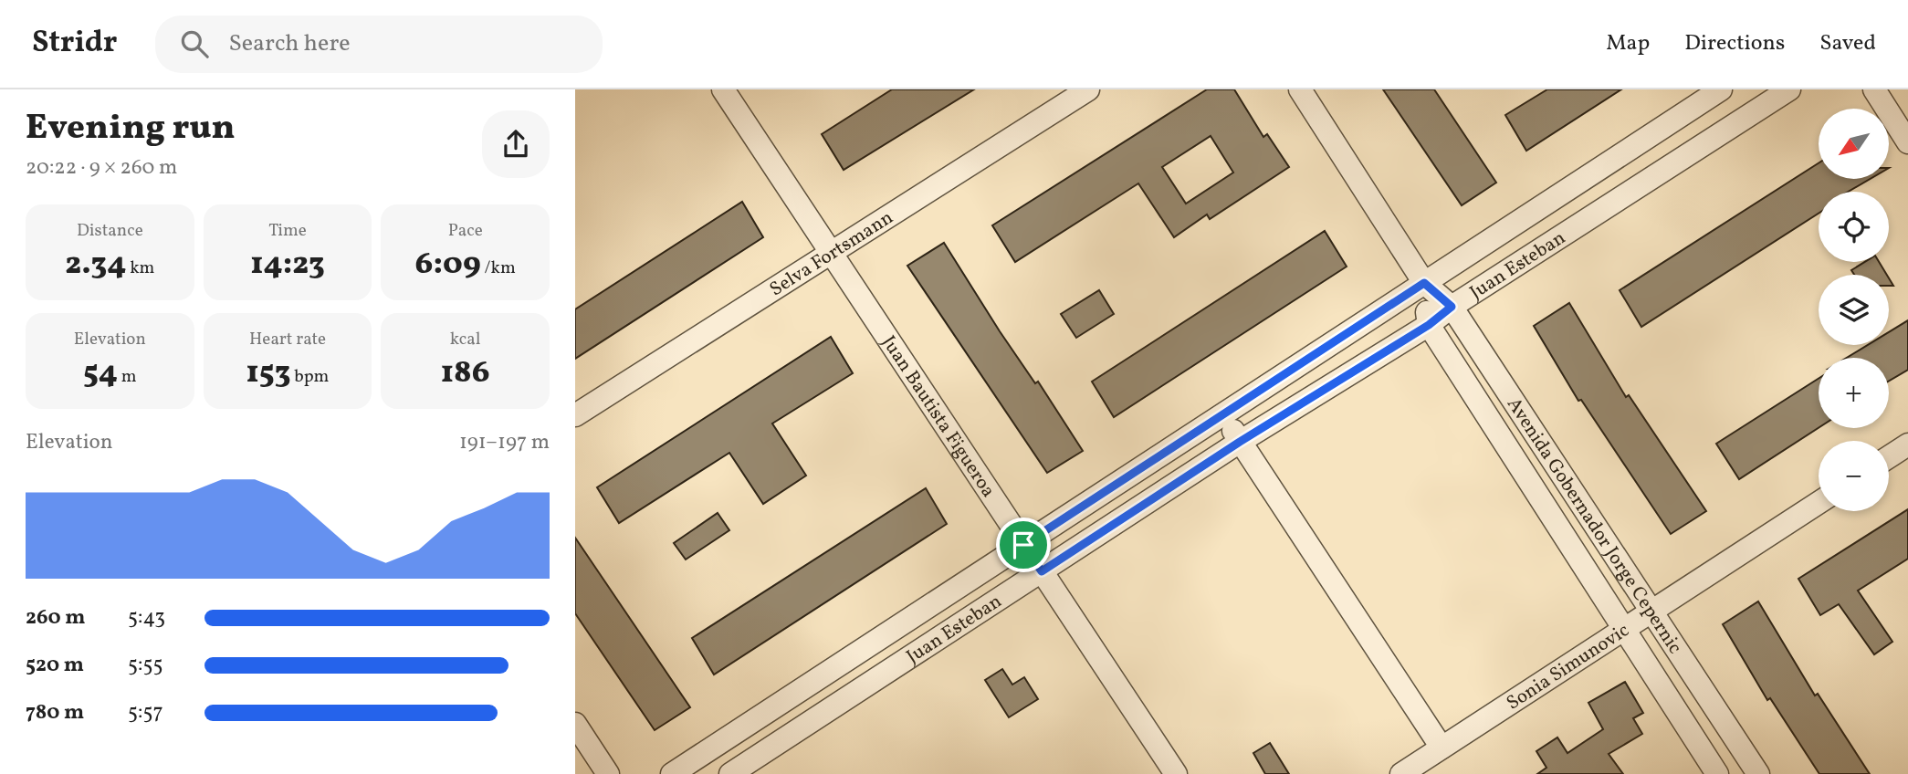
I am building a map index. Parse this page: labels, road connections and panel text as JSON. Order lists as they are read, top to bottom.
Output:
{
  "streets": {
    "street": [
      "Selva Fortsmann",
      "Juan Esteban",
      "Juan Bautista Figueroa",
      "Avenida Gobernador Jorge Cepernic",
      "Sonia Simunovic"
    ]
  },
  "crossings": [
    ["Selva Fortsmann", "Juan Bautista Figueroa"],
    ["Juan Esteban", "Juan Bautista Figueroa"],
    ["Juan Esteban", "Avenida Gobernador Jorge Cepernic"],
    ["Avenida Gobernador Jorge Cepernic", "Sonia Simunovic"]
  ],
  "north": "bottom left",
  "page": {
    "header": "Stridr",
    "search": "Search here",
    "nav": ["Map", "Directions", "Saved"],
    "heading": ["Evening run", "20:22 · 9 × 260 m"],
    "map_buttons": ["+", "−"],
    "stats": [
      ["Distance", "2.34 km"],
      ["Time", "14:23"],
      ["Pace", "6:09 /km"],
      ["Elevation", "54 m"],
      ["Heart rate", "153 bpm"],
      ["kcal", "186"]
    ],
    "chart": ["Elevation", "191–197 m"],
    "list": [
      {
        "name": "260 m",
        "note": "5:43"
      },
      {
        "name": "520 m",
        "note": "5:55"
      },
      {
        "name": "780 m",
        "note": "5:57"
      }
    ]
  }
}
